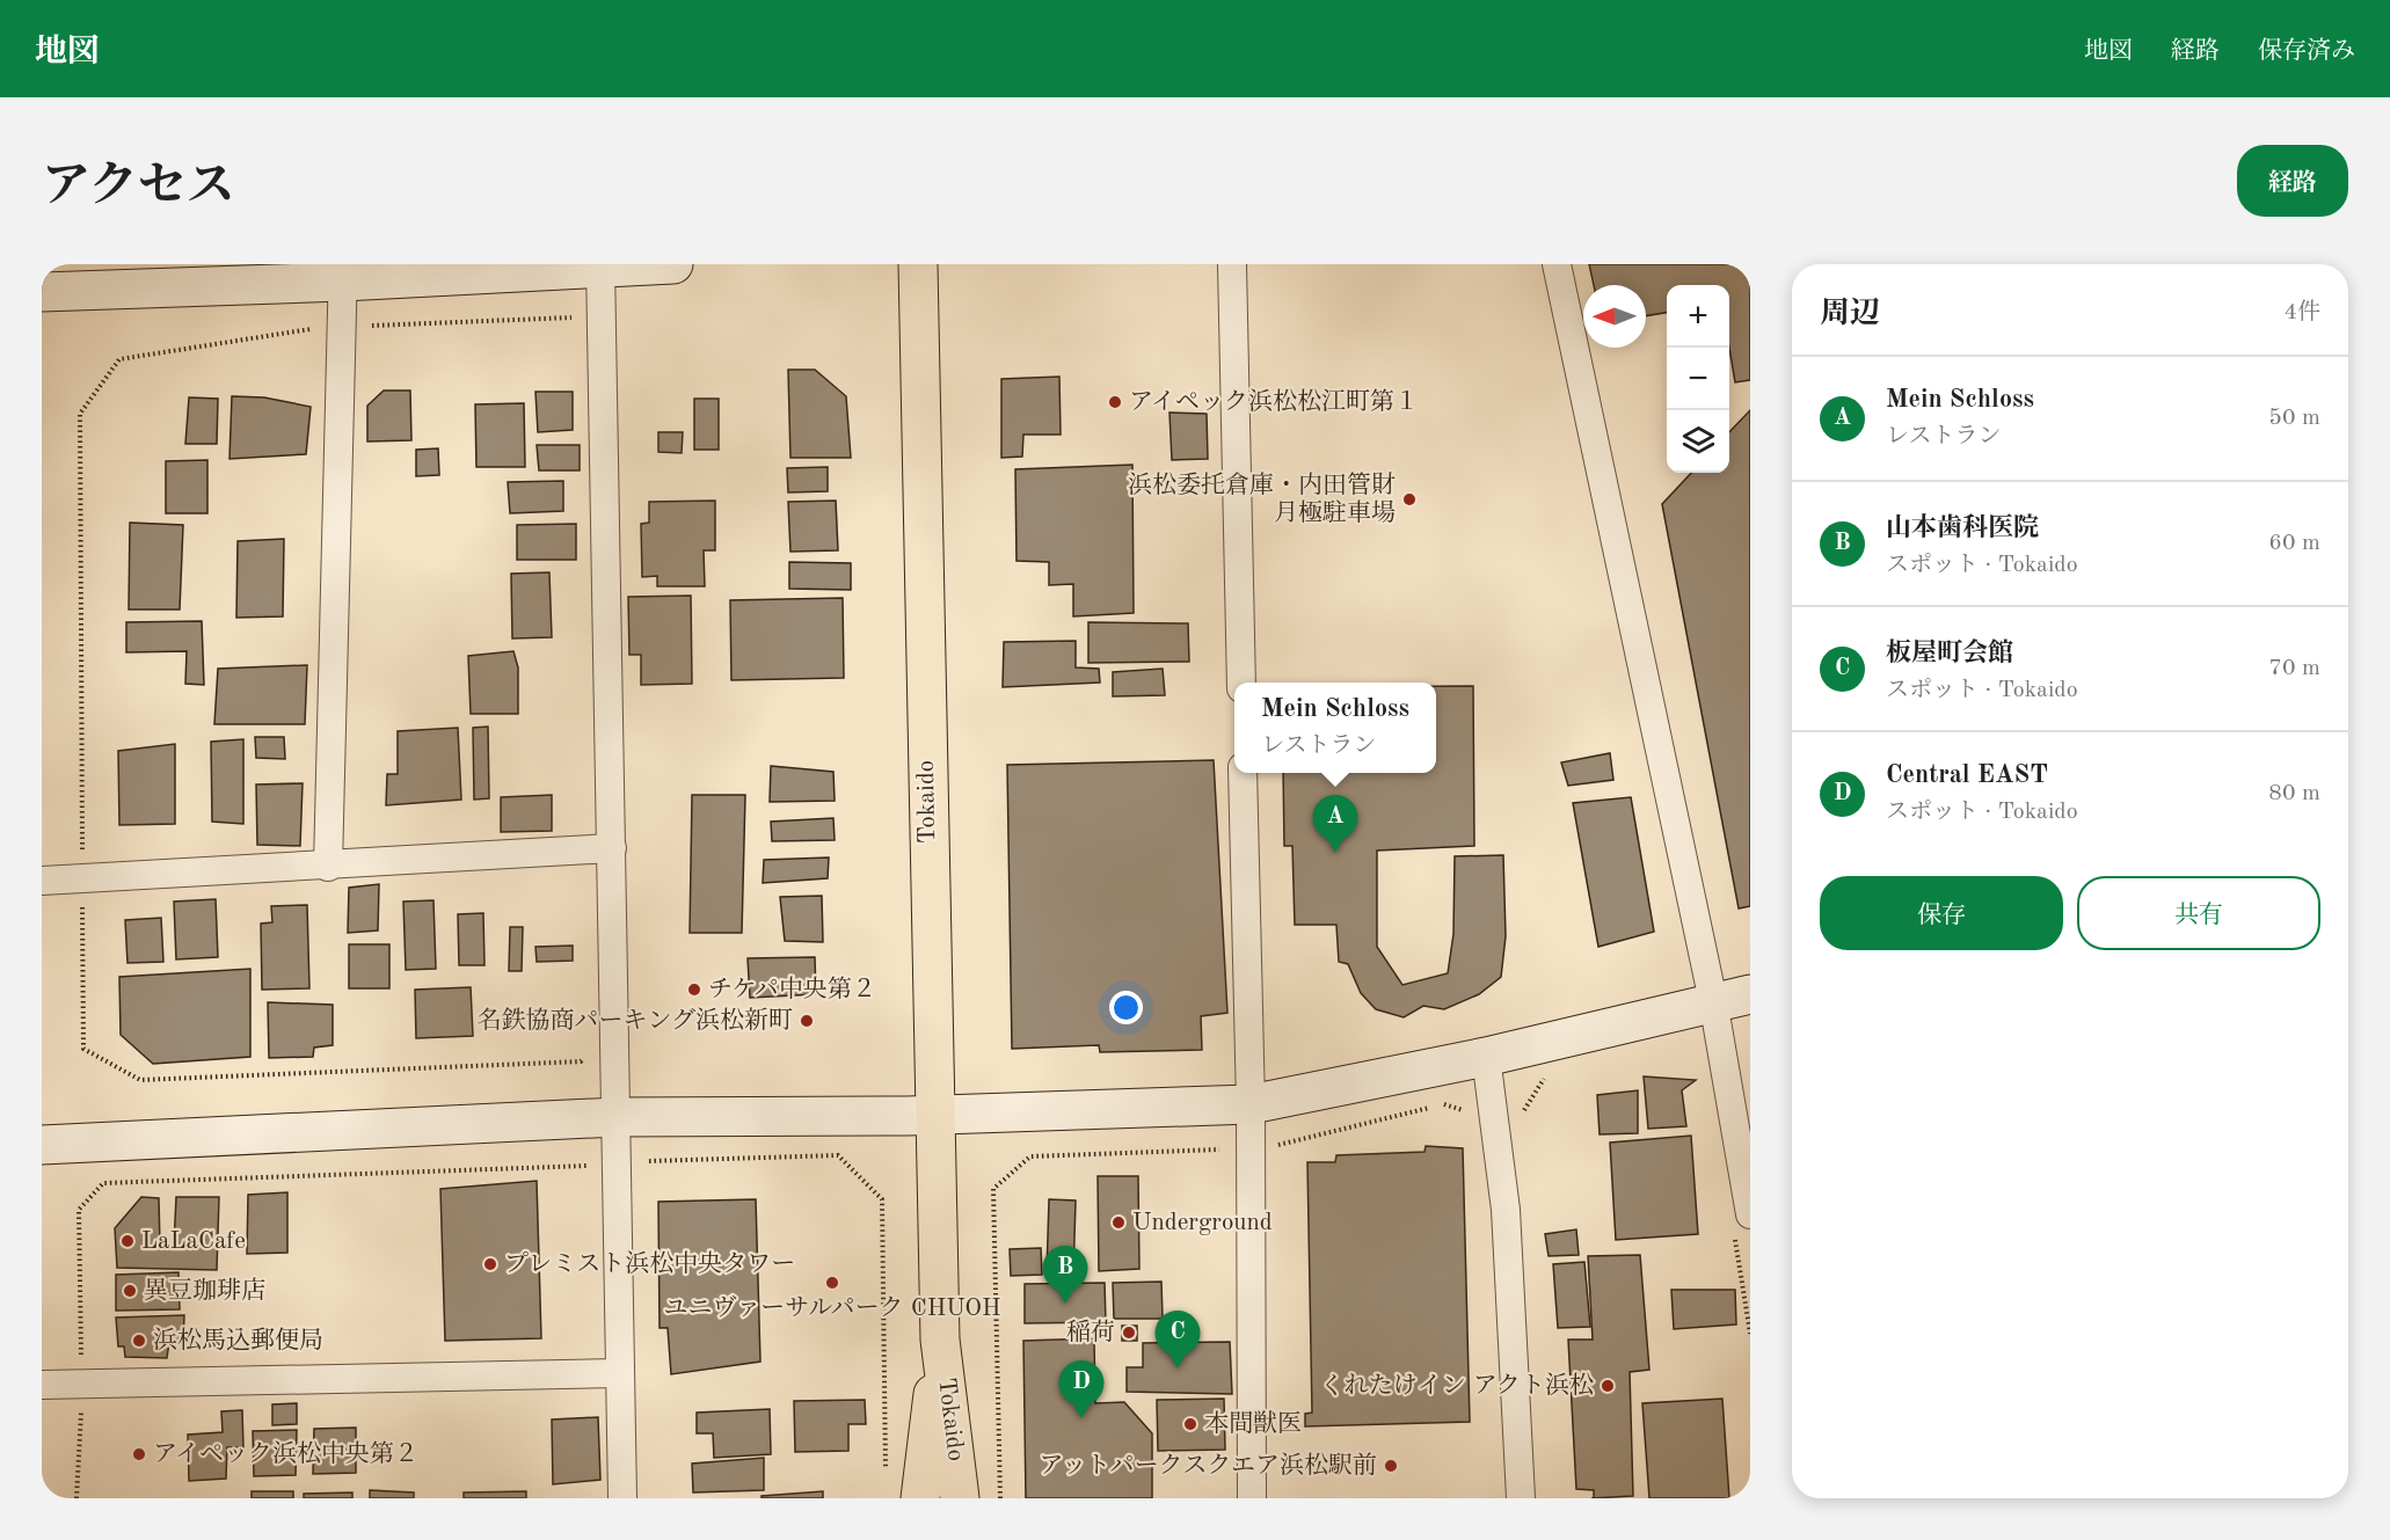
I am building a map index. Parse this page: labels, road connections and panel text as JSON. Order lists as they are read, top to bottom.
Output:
{
  "streets": {
    "highway": ["Tokaido"]
  },
  "places": [
    "アイペック浜松松江町第１",
    "浜松委托倉庫・内田管財 月極駐車場",
    "チケパ中央第２",
    "名鉄協商パーキング浜松新町",
    "Underground",
    "LaLaCafe",
    "プレミスト浜松中央タワー",
    "ユニヴァーサルパーク CHUOH",
    "異豆珈琲店",
    "稲荷",
    "浜松馬込郵便局",
    "くれたけイン アクト浜松",
    "本間獣医",
    "アイペック浜松中央第２",
    "アットパークスクエア浜松駅前"
  ],
  "north": "left",
  "page": {
    "header": "地図",
    "nav": ["地図", "経路", "保存済み"],
    "title": "アクセス",
    "buttons": [
      "経路",
      ["保存", "共有"]
    ],
    "heading": ["周辺", "4件"],
    "map_buttons": ["+", "−"],
    "list": [
      {
        "mark": "A",
        "name": "Mein Schloss",
        "note": "レストラン",
        "value": "50 m"
      },
      {
        "mark": "B",
        "name": "山本歯科医院",
        "note": "スポット · Tokaido",
        "value": "60 m"
      },
      {
        "mark": "C",
        "name": "板屋町会館",
        "note": "スポット · Tokaido",
        "value": "70 m"
      },
      {
        "mark": "D",
        "name": "Central EAST",
        "note": "スポット · Tokaido",
        "value": "80 m"
      }
    ],
    "popup": ["Mein Schloss", "レストラン"],
    "pins": [
      "A",
      "B",
      "C",
      "D"
    ]
  }
}
